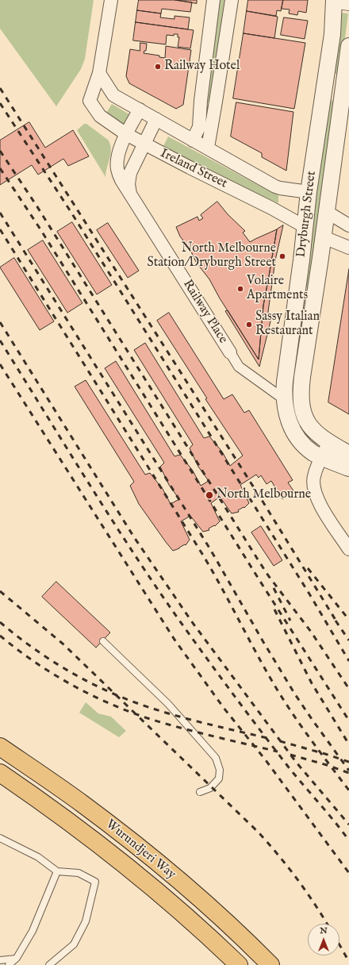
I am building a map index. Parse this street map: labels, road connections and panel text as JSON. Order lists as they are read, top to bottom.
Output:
{
  "streets": {
    "highway": ["Wurundjeri Way"],
    "street": ["Ireland Street", "Dryburgh Street", "Railway Place"]
  },
  "crossings": [
    ["Ireland Street", "Dryburgh Street"],
    ["Ireland Street", "Railway Place"],
    ["Dryburgh Street", "Railway Place"]
  ],
  "places": [
    "Railway Hotel",
    "North Melbourne Station/Dryburgh Street",
    "Volaire Apartments",
    "Sassy Italian Restaurant",
    "North Melbourne"
  ],
  "north": "top"
}
